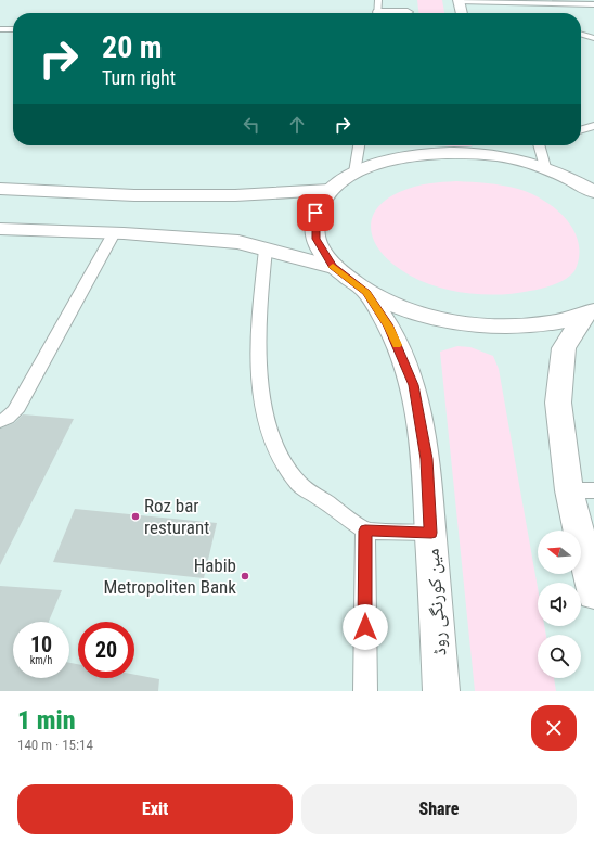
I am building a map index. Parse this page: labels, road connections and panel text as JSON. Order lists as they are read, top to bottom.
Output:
{
  "streets": {
    "main road": ["مین کورنگی روڈ"]
  },
  "places": ["Roz bar resturant", "Habib Metropoliten Bank"],
  "north": "left",
  "page": {
    "turn": ["20 m", "Turn right"],
    "speed": "10 km/h",
    "limit": "20",
    "heading": ["1 min", "140 m · 15:14"],
    "buttons": ["Exit", "Share"]
  }
}
